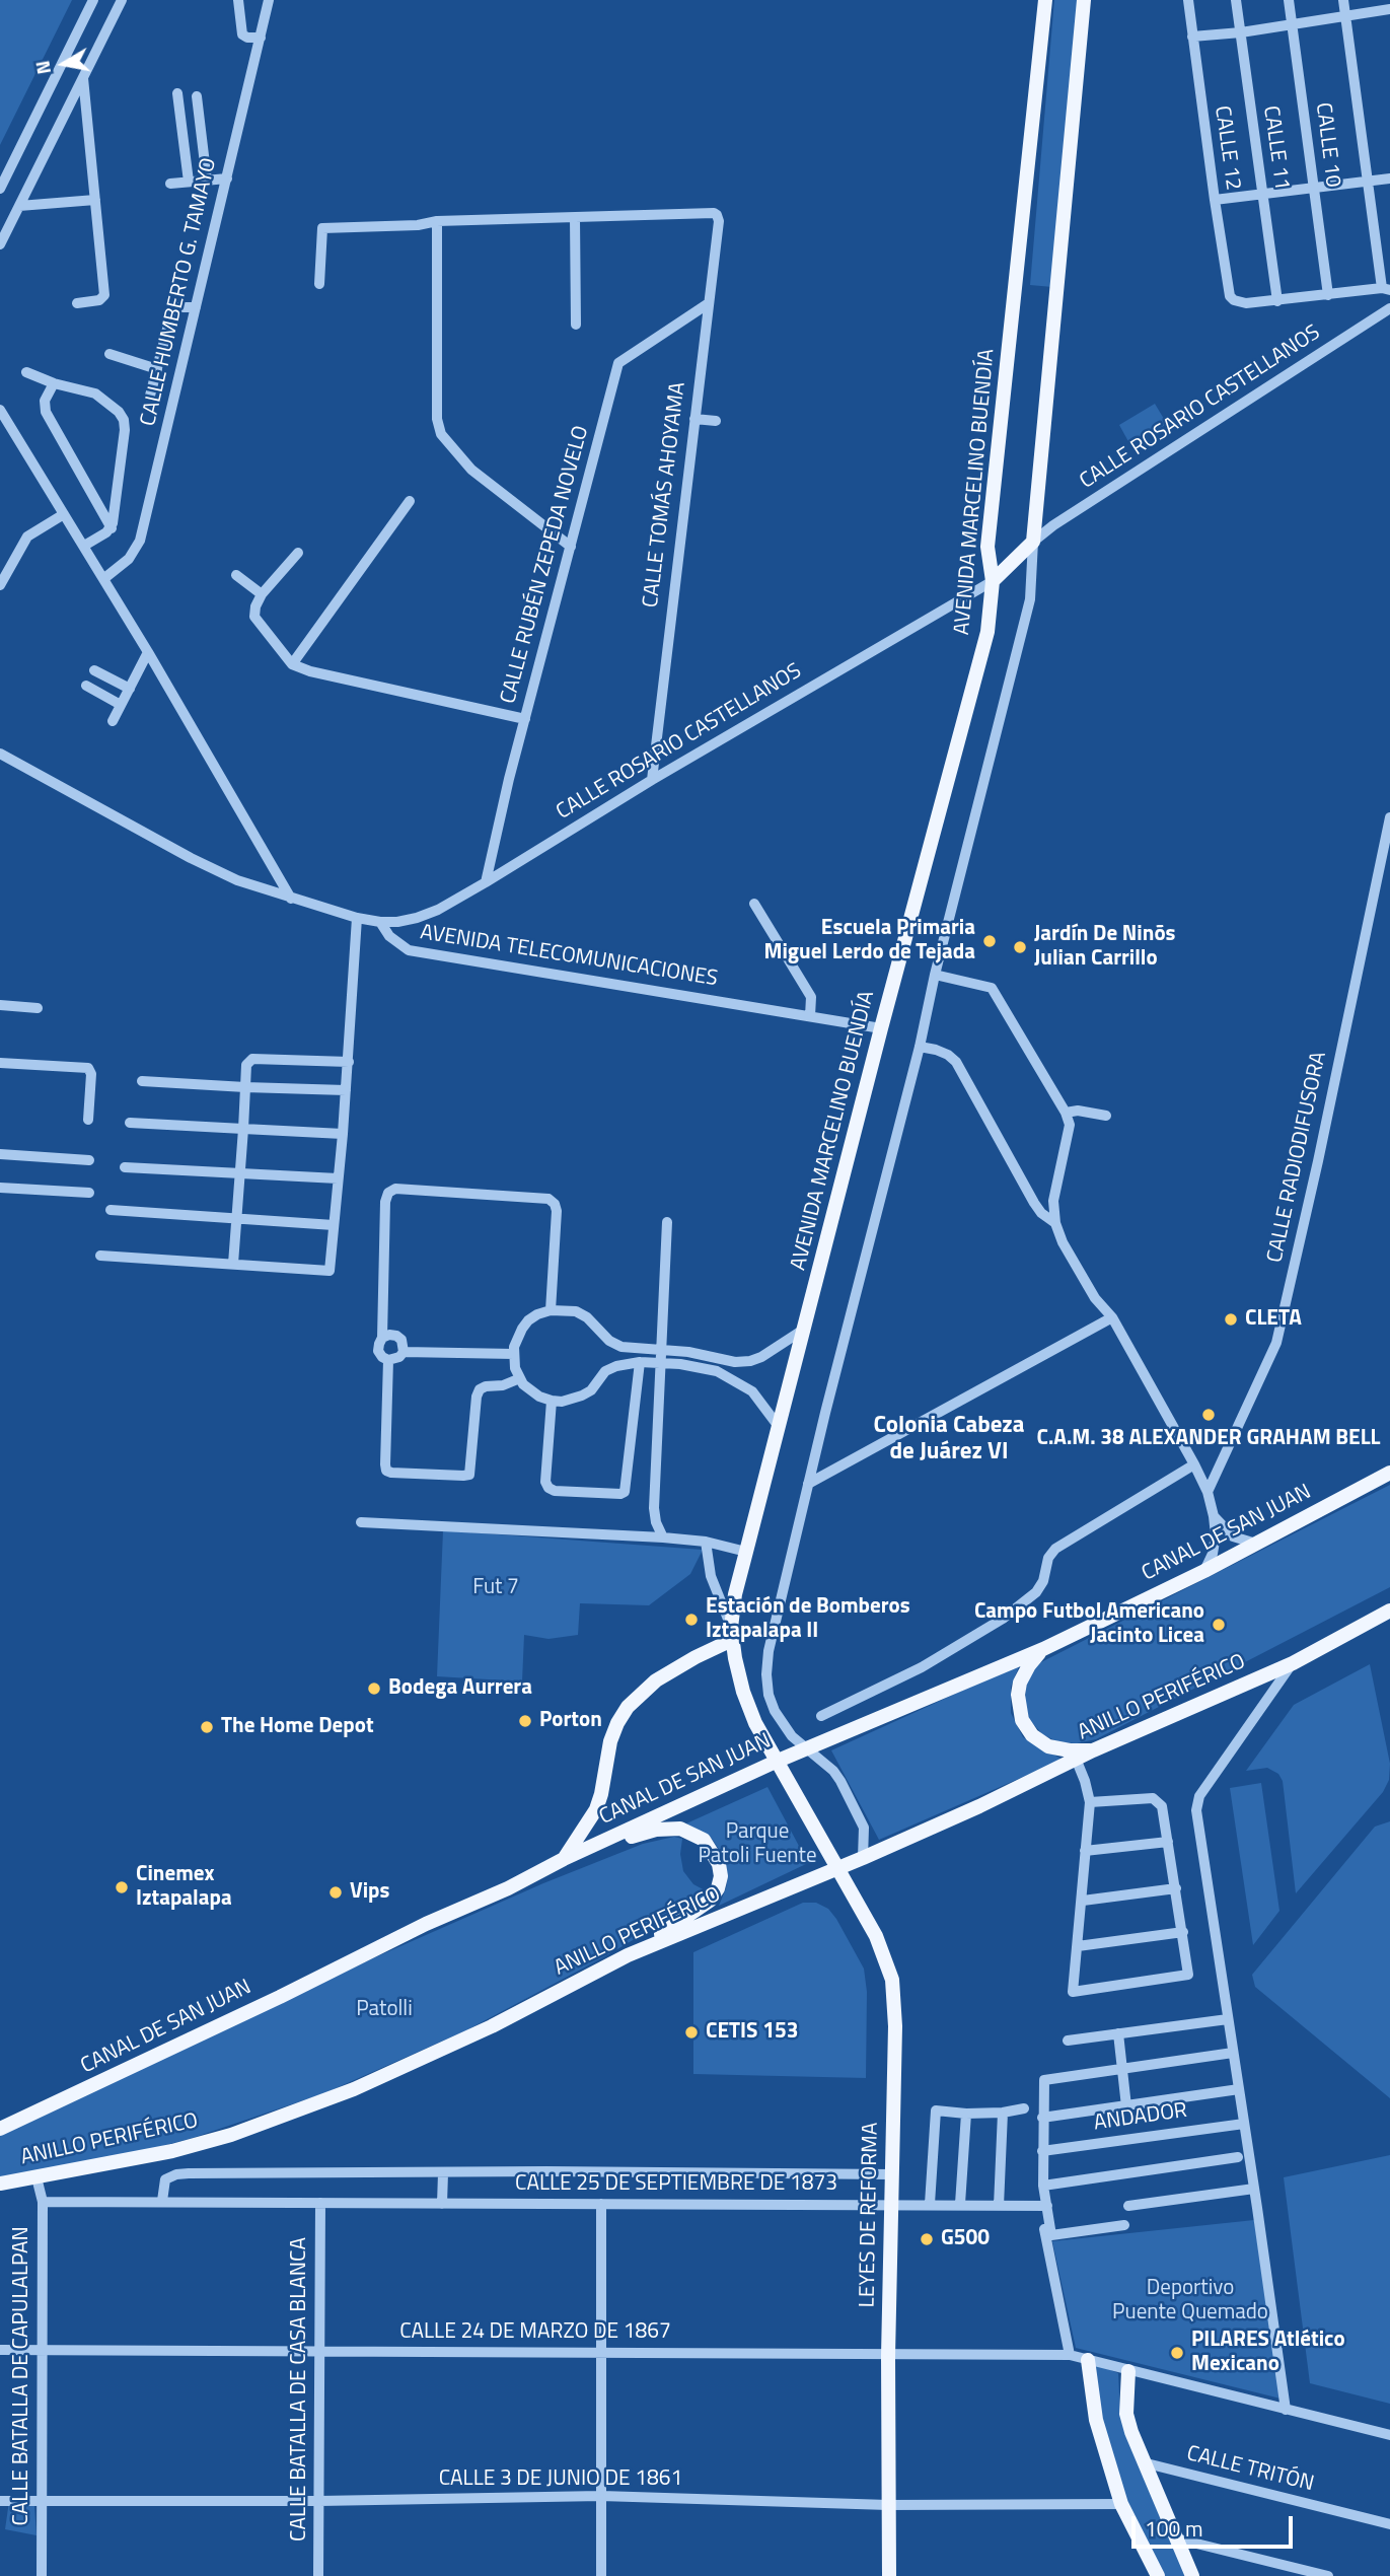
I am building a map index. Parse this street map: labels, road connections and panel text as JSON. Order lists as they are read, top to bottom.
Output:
{
  "streets": {
    "main road": [
      "AVENIDA MARCELINO BUENDÍA",
      "CANAL DE SAN JUAN",
      "ANILLO PERIFÉRICO",
      "LEYES DE REFORMA"
    ],
    "street": [
      "CALLE 10",
      "CALLE 12",
      "CALLE 11",
      "CALLE HUMBERTO G. TAMAYO",
      "CALLE ROSARIO CASTELLANOS",
      "CALLE TOMÁS AHOYAMA",
      "CALLE RUBÉN ZEPEDA NOVELO",
      "AVENIDA TELECOMUNICACIONES",
      "CALLE RADIODIFUSORA",
      "ANDADOR",
      "CALLE 25 DE SEPTIEMBRE DE 1873",
      "CALLE 24 DE MARZO DE 1867",
      "CALLE BATALLA DE CAPULALPAN",
      "CALLE BATALLA DE CASA BLANCA",
      "CALLE TRITÓN",
      "CALLE 3 DE JUNIO DE 1861"
    ]
  },
  "crossings": [
    ["CALLE 12", "CALLE 11"],
    ["CALLE ROSARIO CASTELLANOS", "AVENIDA MARCELINO BUENDÍA"],
    ["CALLE ROSARIO CASTELLANOS", "CALLE TOMÁS AHOYAMA"],
    ["CALLE ROSARIO CASTELLANOS", "CALLE RUBÉN ZEPEDA NOVELO"],
    ["CALLE ROSARIO CASTELLANOS", "AVENIDA TELECOMUNICACIONES"],
    ["AVENIDA MARCELINO BUENDÍA", "AVENIDA TELECOMUNICACIONES"],
    ["AVENIDA MARCELINO BUENDÍA", "CANAL DE SAN JUAN"],
    ["AVENIDA MARCELINO BUENDÍA", "ANILLO PERIFÉRICO"],
    ["AVENIDA MARCELINO BUENDÍA", "LEYES DE REFORMA"],
    ["CALLE TOMÁS AHOYAMA", "CALLE RUBÉN ZEPEDA NOVELO"],
    ["ANILLO PERIFÉRICO", "LEYES DE REFORMA"],
    ["ANILLO PERIFÉRICO", "CALLE BATALLA DE CAPULALPAN"],
    ["CALLE 25 DE SEPTIEMBRE DE 1873", "LEYES DE REFORMA"],
    ["CALLE 25 DE SEPTIEMBRE DE 1873", "CALLE BATALLA DE CAPULALPAN"],
    ["CALLE 25 DE SEPTIEMBRE DE 1873", "CALLE BATALLA DE CASA BLANCA"],
    ["LEYES DE REFORMA", "CALLE 24 DE MARZO DE 1867"],
    ["LEYES DE REFORMA", "CALLE 3 DE JUNIO DE 1861"],
    ["CALLE 24 DE MARZO DE 1867", "CALLE BATALLA DE CAPULALPAN"],
    ["CALLE 24 DE MARZO DE 1867", "CALLE BATALLA DE CASA BLANCA"],
    ["CALLE BATALLA DE CAPULALPAN", "CALLE 3 DE JUNIO DE 1861"],
    ["CALLE BATALLA DE CASA BLANCA", "CALLE 3 DE JUNIO DE 1861"]
  ],
  "districts": ["Colonia Cabeza de Juárez VI"],
  "parks": [
    "Fut 7",
    "Parque Patoli Fuente",
    "Patolli",
    "Deportivo Puente Quemado"
  ],
  "places": [
    "Escuela Primaria Miguel Lerdo de Tejada",
    "Jardín De Ninõs Julian Carrillo",
    "CLETA",
    "C.A.M. 38 ALEXANDER GRAHAM BELL",
    "Estación de Bomberos Iztapalapa II",
    "Campo Futbol Americano Jacinto Licea",
    "Bodega Aurrera",
    "Porton",
    "The Home Depot",
    "Cinemex Iztapalapa",
    "Vips",
    "CETIS 153",
    "G500",
    "PILARES Atlético Mexicano"
  ],
  "scale_bar": "100 m",
  "north": "left"
}
